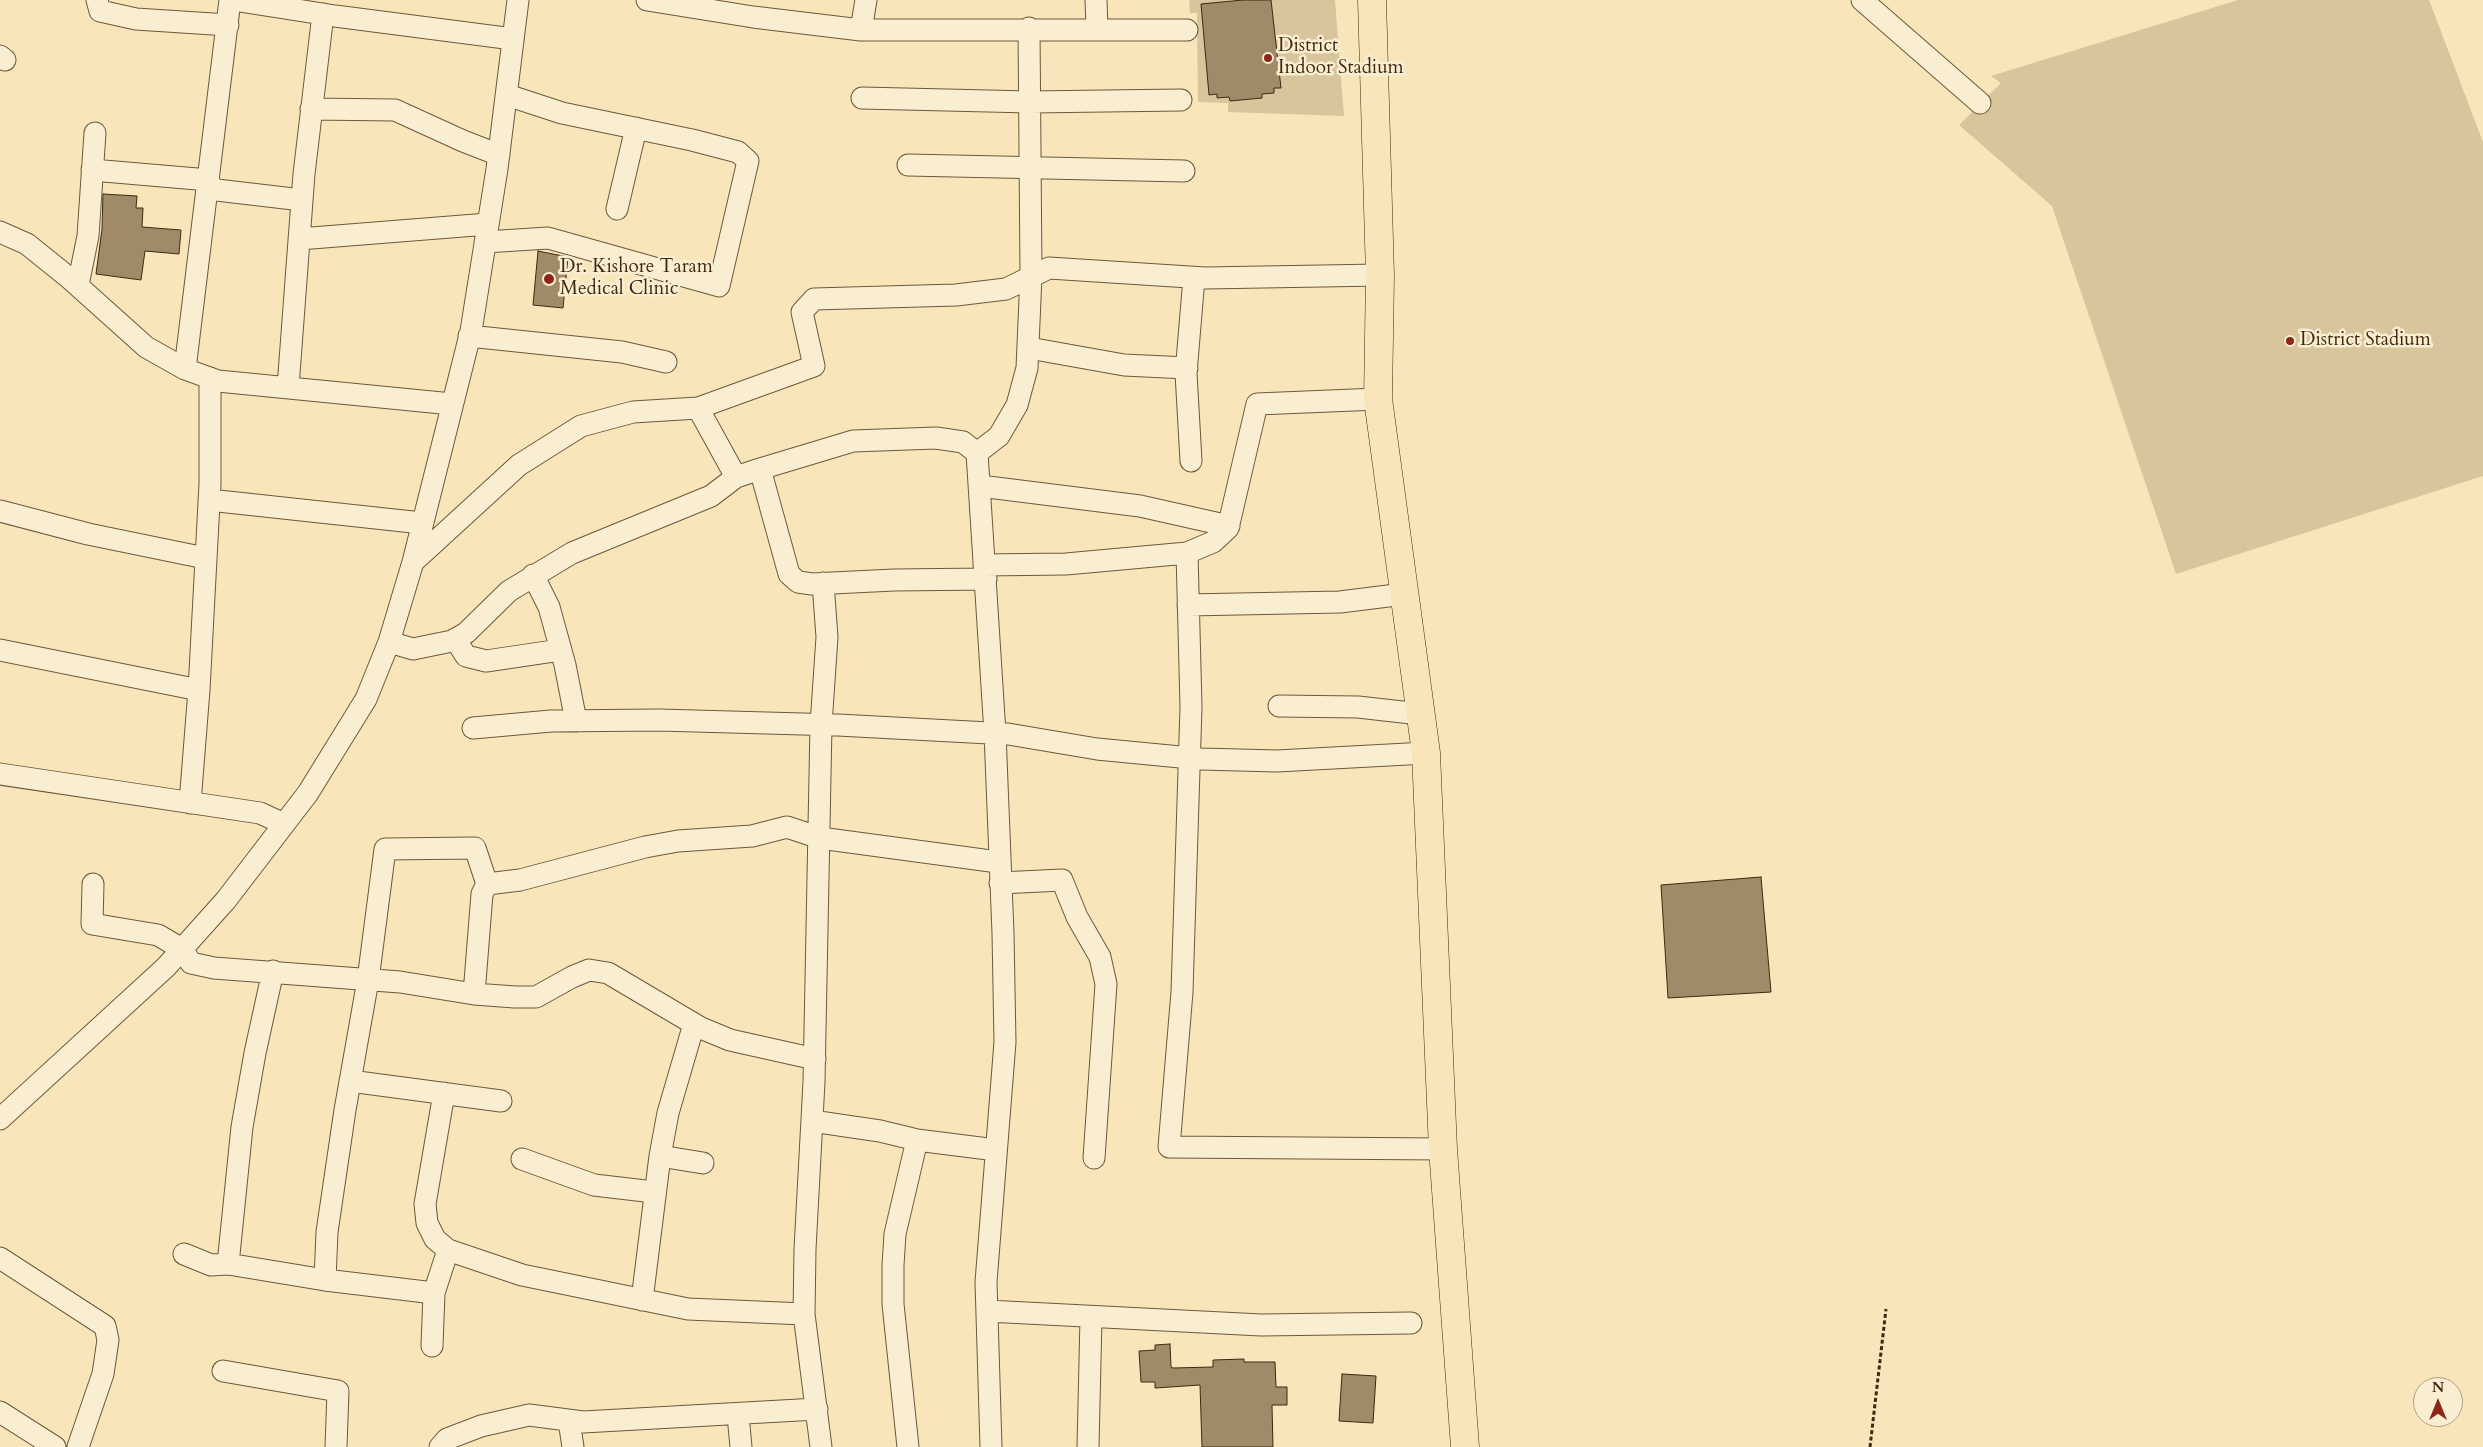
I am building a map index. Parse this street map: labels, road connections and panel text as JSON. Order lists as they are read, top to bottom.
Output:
{
  "places": ["District Indoor Stadium", "Dr. Kishore Taram Medical Clinic", "District Stadium"],
  "north": "top"
}
